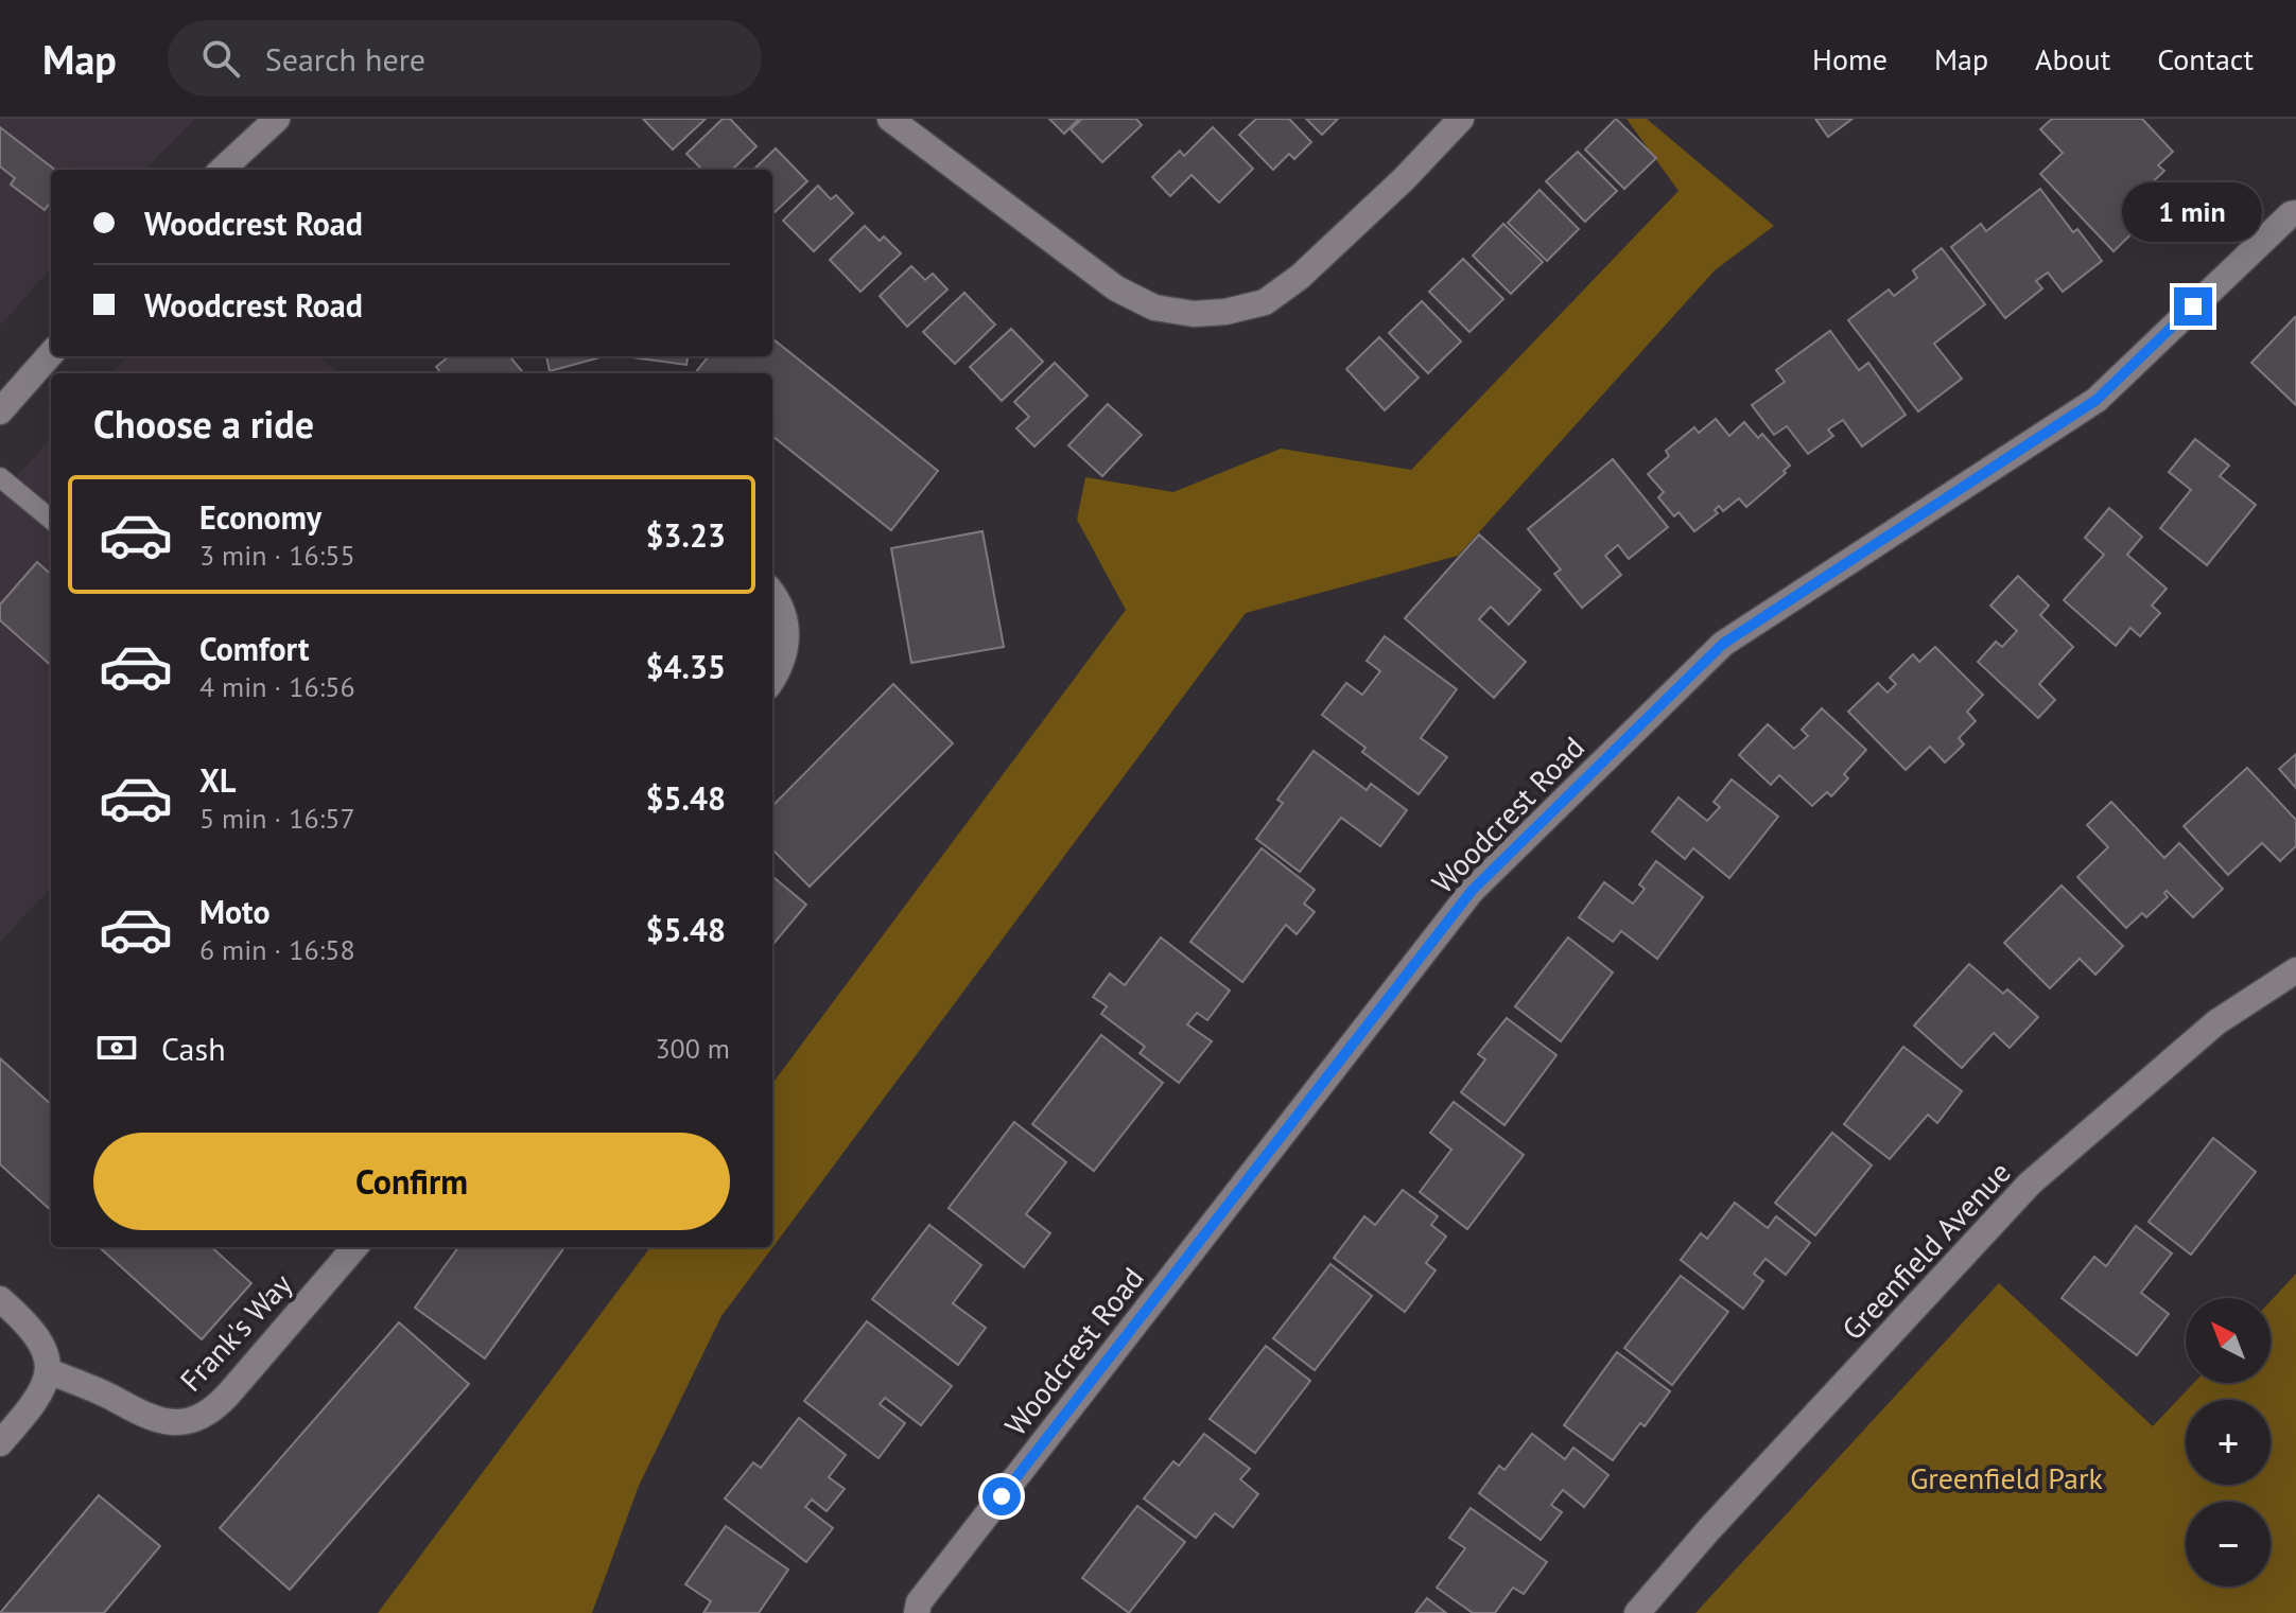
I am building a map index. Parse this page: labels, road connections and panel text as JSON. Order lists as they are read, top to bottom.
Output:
{
  "streets": {
    "street": ["Woodcrest Road", "Greenfield Avenue", "Frank's Way"]
  },
  "parks": ["Greenfield Park"],
  "north": "top left",
  "page": {
    "header": "Map",
    "search": "Search here",
    "nav": [
      "Home",
      "Map",
      "About",
      "Contact"
    ],
    "banner": ["Woodcrest Road", "Woodcrest Road"],
    "bubble": "1 min",
    "heading": "Choose a ride",
    "list": [
      {
        "name": "Economy",
        "note": "3 min · 16:55",
        "value": "$3.23"
      },
      {
        "name": "Comfort",
        "note": "4 min · 16:56",
        "value": "$4.35"
      },
      {
        "name": "XL",
        "note": "5 min · 16:57",
        "value": "$5.48"
      },
      {
        "name": "Moto",
        "note": "6 min · 16:58",
        "value": "$5.48"
      }
    ],
    "pay": ["Cash", "300 m"],
    "buttons": "Confirm",
    "map_buttons": ["+", "−"]
  }
}
